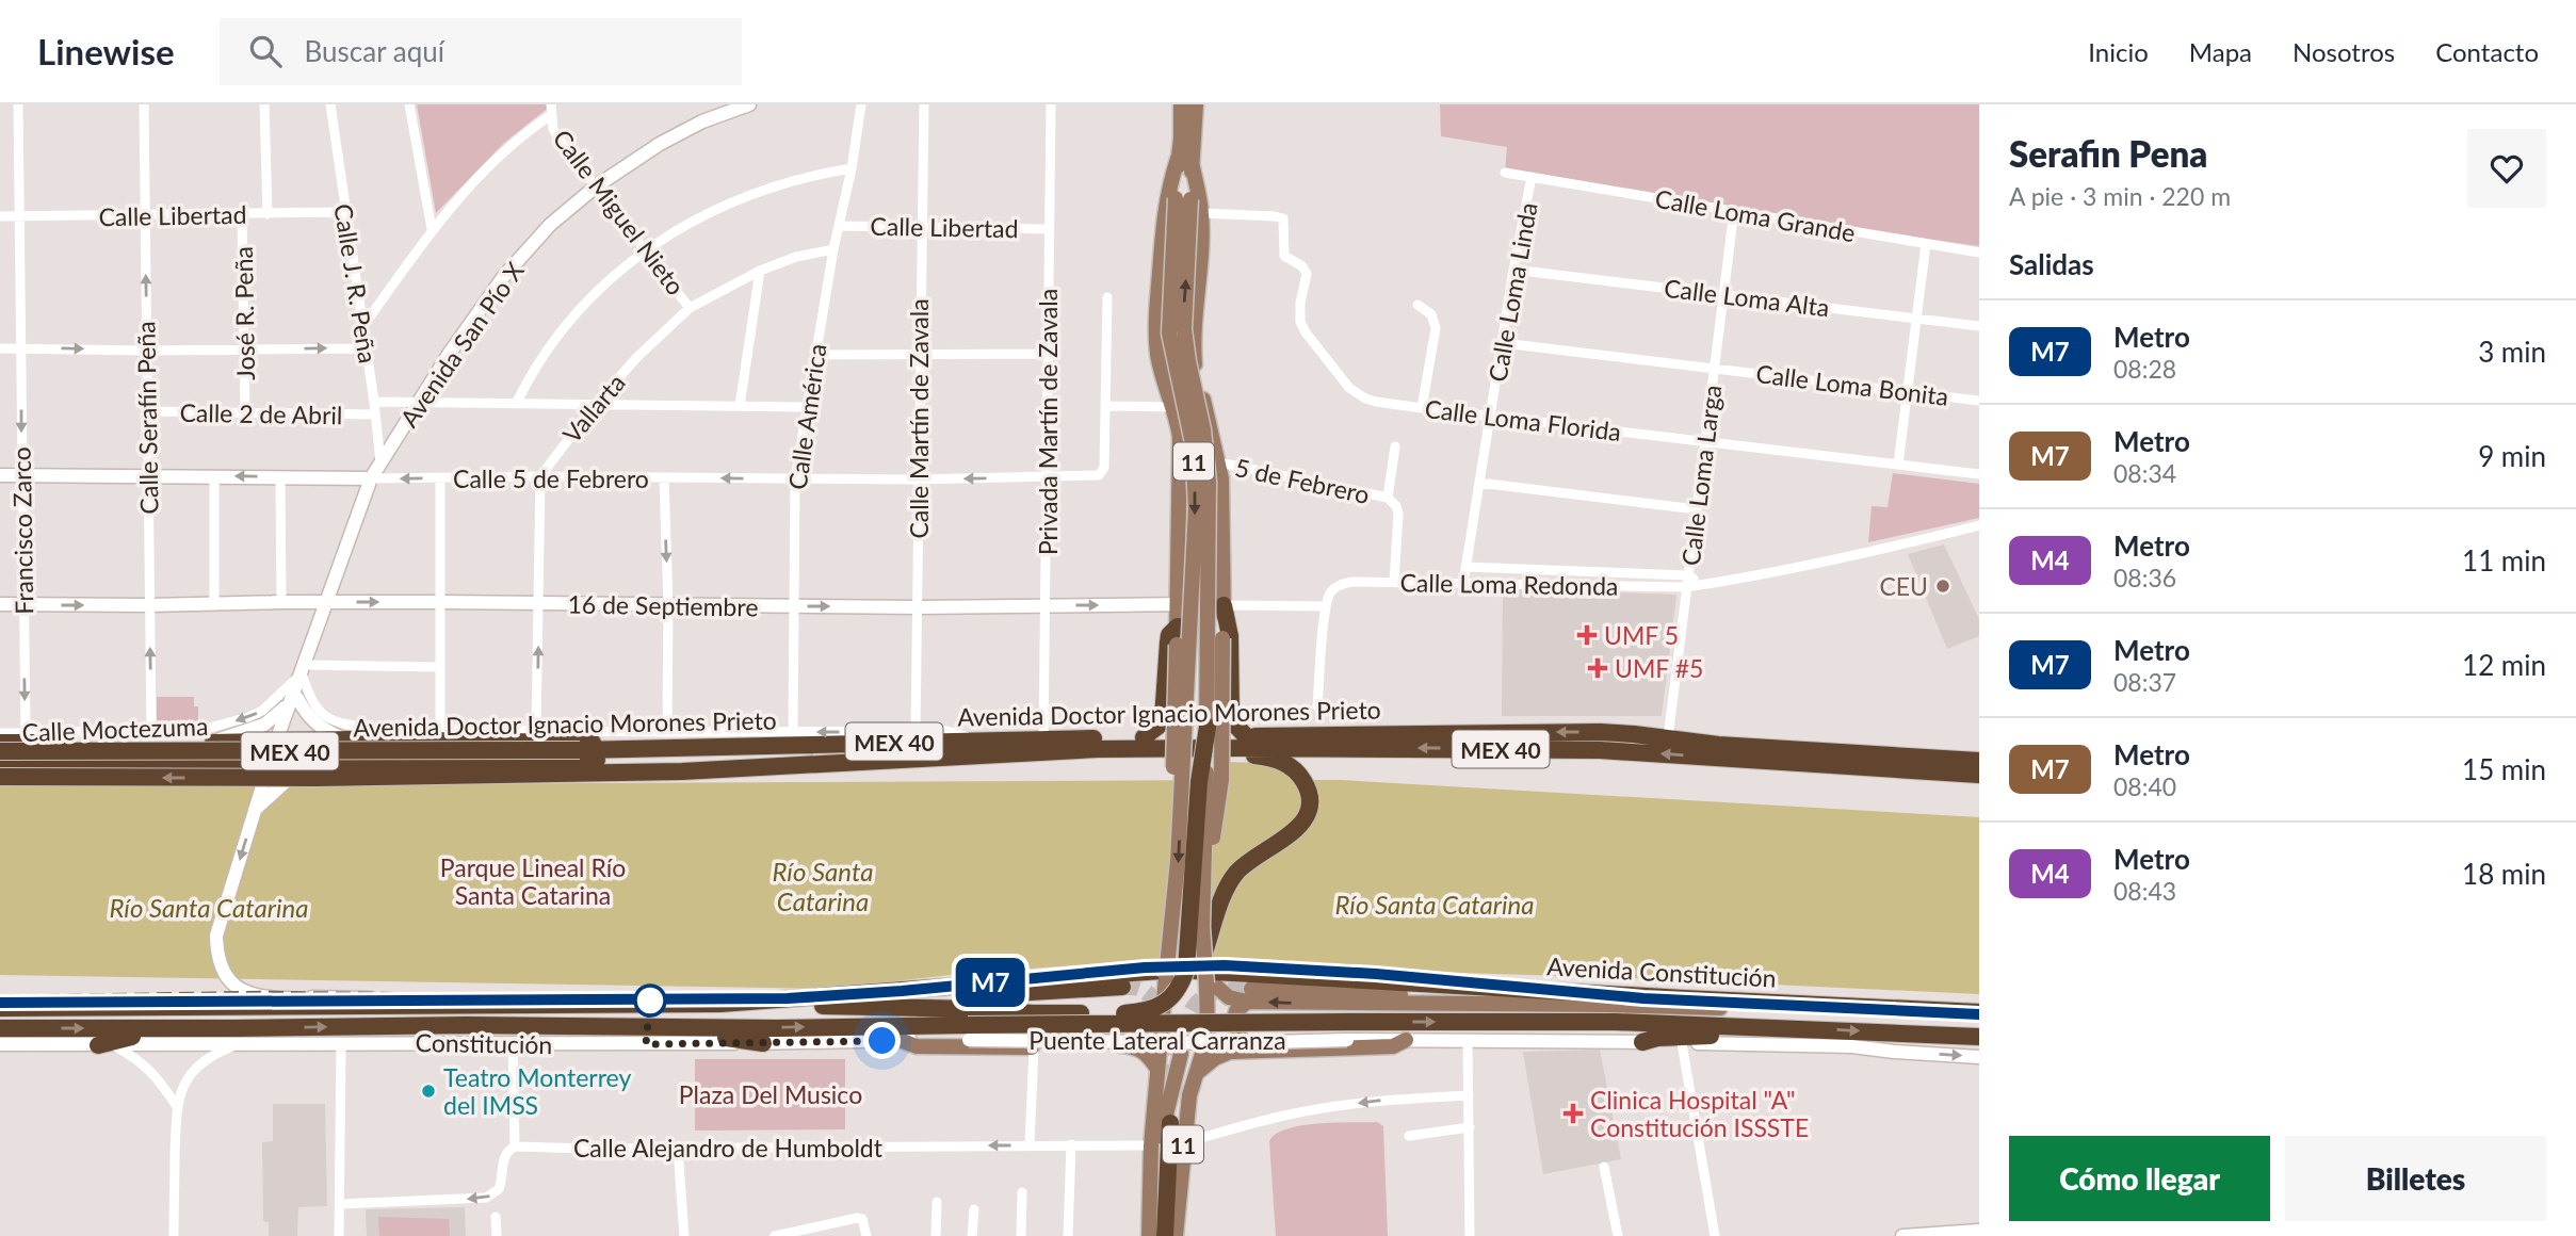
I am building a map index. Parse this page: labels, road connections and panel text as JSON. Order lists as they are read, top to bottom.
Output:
{
  "streets": {
    "highway": ["Avenida Doctor Ignacio Morones Prieto", "MEX 40", "Avenida Constitución"],
    "main road": ["11"],
    "street": [
      "Calle Miguel Nieto",
      "Calle Libertad",
      "Calle Loma Grande",
      "Calle J. R. Peña",
      "Calle Loma Linda",
      "Calle Loma Alta",
      "José R. Peña",
      "Avenida San Pío X",
      "Calle Loma Bonita",
      "Vallarta",
      "Calle 2 de Abril",
      "Calle América",
      "Calle Serafín Peña",
      "Calle Martín de Zavala",
      "Calle Loma Florida",
      "Privada Martín de Zavala",
      "Calle Loma Larga",
      "Calle 5 de Febrero",
      "5 de Febrero",
      "Francisco Zarco",
      "Calle Loma Redonda",
      "16 de Septiembre",
      "Calle Moctezuma",
      "Puente Lateral Carranza",
      "Constitución",
      "Calle Alejandro de Humboldt"
    ]
  },
  "crossings": [
    ["Calle Miguel Nieto", "Avenida San Pío X"],
    ["Calle Miguel Nieto", "Vallarta"],
    ["Calle Libertad", "Calle J. R. Peña"],
    ["Calle Libertad", "José R. Peña"],
    ["Calle Libertad", "Calle América"],
    ["Calle Libertad", "Calle Serafín Peña"],
    ["Calle Libertad", "Calle Martín de Zavala"],
    ["Calle Libertad", "Privada Martín de Zavala"],
    ["Calle Libertad", "Francisco Zarco"],
    ["Calle Loma Grande", "Calle Loma Linda"],
    ["Calle Loma Grande", "Calle Loma Larga"],
    ["Calle J. R. Peña", "Avenida San Pío X"],
    ["Calle J. R. Peña", "Calle 2 de Abril"],
    ["Calle Loma Linda", "Calle Loma Alta"],
    ["Calle Loma Linda", "Calle Loma Bonita"],
    ["Calle Loma Linda", "Calle Loma Florida"],
    ["Calle Loma Linda", "Calle Loma Redonda"],
    ["Calle Loma Alta", "Calle Loma Larga"],
    ["José R. Peña", "Calle 2 de Abril"],
    ["Avenida San Pío X", "Calle 2 de Abril"],
    ["Avenida San Pío X", "Calle 5 de Febrero"],
    ["Avenida San Pío X", "16 de Septiembre"],
    ["Avenida San Pío X", "Calle Moctezuma"],
    ["Avenida San Pío X", "MEX 40"],
    ["Avenida San Pío X", "Avenida Constitución"],
    ["Calle Loma Bonita", "Calle Loma Larga"],
    ["Vallarta", "Calle 2 de Abril"],
    ["Vallarta", "Calle América"],
    ["Vallarta", "Calle 5 de Febrero"],
    ["Calle 2 de Abril", "Calle América"],
    ["Calle 2 de Abril", "Calle Serafín Peña"],
    ["Calle América", "Calle 5 de Febrero"],
    ["Calle América", "16 de Septiembre"],
    ["Calle Serafín Peña", "Calle 5 de Febrero"],
    ["Calle Serafín Peña", "16 de Septiembre"],
    ["Calle Serafín Peña", "Calle Moctezuma"],
    ["Calle Martín de Zavala", "Calle 5 de Febrero"],
    ["Calle Martín de Zavala", "16 de Septiembre"],
    ["Calle Loma Florida", "Calle Loma Larga"],
    ["Privada Martín de Zavala", "Calle 5 de Febrero"],
    ["Privada Martín de Zavala", "16 de Septiembre"],
    ["Privada Martín de Zavala", "Avenida Doctor Ignacio Morones Prieto"],
    ["11", "Calle Alejandro de Humboldt"],
    ["Calle Loma Larga", "Calle Loma Redonda"],
    ["Calle Loma Larga", "Avenida Doctor Ignacio Morones Prieto"],
    ["Calle 5 de Febrero", "Francisco Zarco"],
    ["5 de Febrero", "Calle Loma Redonda"],
    ["Francisco Zarco", "16 de Septiembre"],
    ["Francisco Zarco", "Calle Moctezuma"],
    ["Calle Loma Redonda", "16 de Septiembre"],
    ["Avenida Doctor Ignacio Morones Prieto", "MEX 40"],
    ["Avenida Constitución", "Puente Lateral Carranza"],
    ["Avenida Constitución", "Constitución"],
    ["Puente Lateral Carranza", "Constitución"]
  ],
  "one_way": [
    "Calle Serafín Peña",
    "Francisco Zarco",
    "16 de Septiembre",
    "Calle Alejandro de Humboldt"
  ],
  "water": ["Río Santa Catarina"],
  "parks": ["Parque Lineal Río Santa Catarina", "Plaza Del Musico"],
  "places": {
    "other": ["CEU", "Teatro Monterrey del IMSS"],
    "health": ["UMF 5", "UMF #5", "Clinica Hospital \"A\" Constitución ISSSTE"]
  },
  "lines": ["metro line M7"],
  "page": {
    "header": "Linewise",
    "search": "Buscar aquí",
    "nav": [
      "Inicio",
      "Mapa",
      "Nosotros",
      "Contacto"
    ],
    "on_map": "M7",
    "heading": [
      ["Serafin Pena", "A pie · 3 min · 220 m"],
      "Salidas"
    ],
    "list": [
      {
        "mark": "M7",
        "name": "Metro",
        "note": "08:28",
        "value": "3 min"
      },
      {
        "mark": "M7",
        "name": "Metro",
        "note": "08:34",
        "value": "9 min"
      },
      {
        "mark": "M4",
        "name": "Metro",
        "note": "08:36",
        "value": "11 min"
      },
      {
        "mark": "M7",
        "name": "Metro",
        "note": "08:37",
        "value": "12 min"
      },
      {
        "mark": "M7",
        "name": "Metro",
        "note": "08:40",
        "value": "15 min"
      },
      {
        "mark": "M4",
        "name": "Metro",
        "note": "08:43",
        "value": "18 min"
      }
    ],
    "buttons": ["Cómo llegar", "Billetes"]
  }
}
